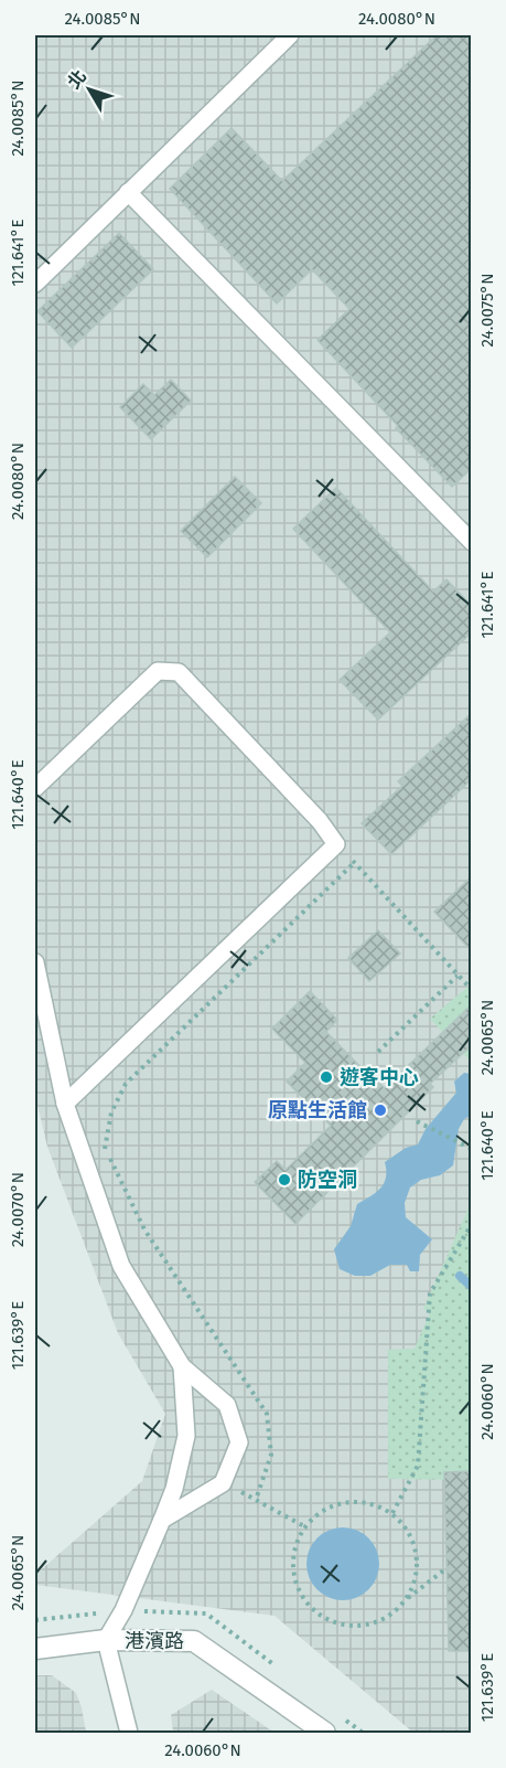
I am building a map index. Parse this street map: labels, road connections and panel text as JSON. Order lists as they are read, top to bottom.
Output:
{
  "streets": {
    "street": ["港濱路"]
  },
  "places": ["遊客中心", "原點生活館", "防空洞"],
  "north": "top left",
  "coordinates": [
    "24.0085°N",
    "24.0080°N",
    "121.641°E",
    "24.0075°N",
    "121.640°E",
    "24.0065°N",
    "24.0070°N",
    "121.639°E",
    "24.0060°N"
  ]
}
